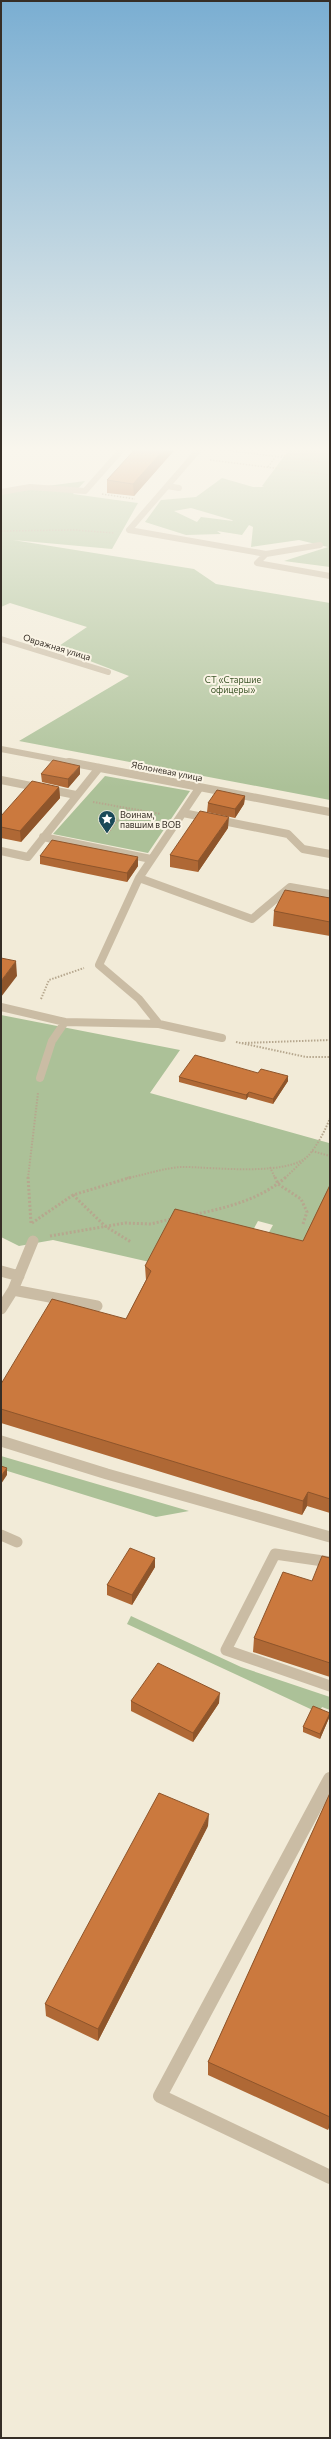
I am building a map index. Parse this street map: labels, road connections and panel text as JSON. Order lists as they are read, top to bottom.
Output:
{
  "streets": {
    "street": ["Овражная улица", "Яблоневая улица"]
  },
  "parks": ["СТ «Старшие офицеры»"],
  "places": {
    "place": ["Воинам, павшим в ВОВ"]
  }
}
